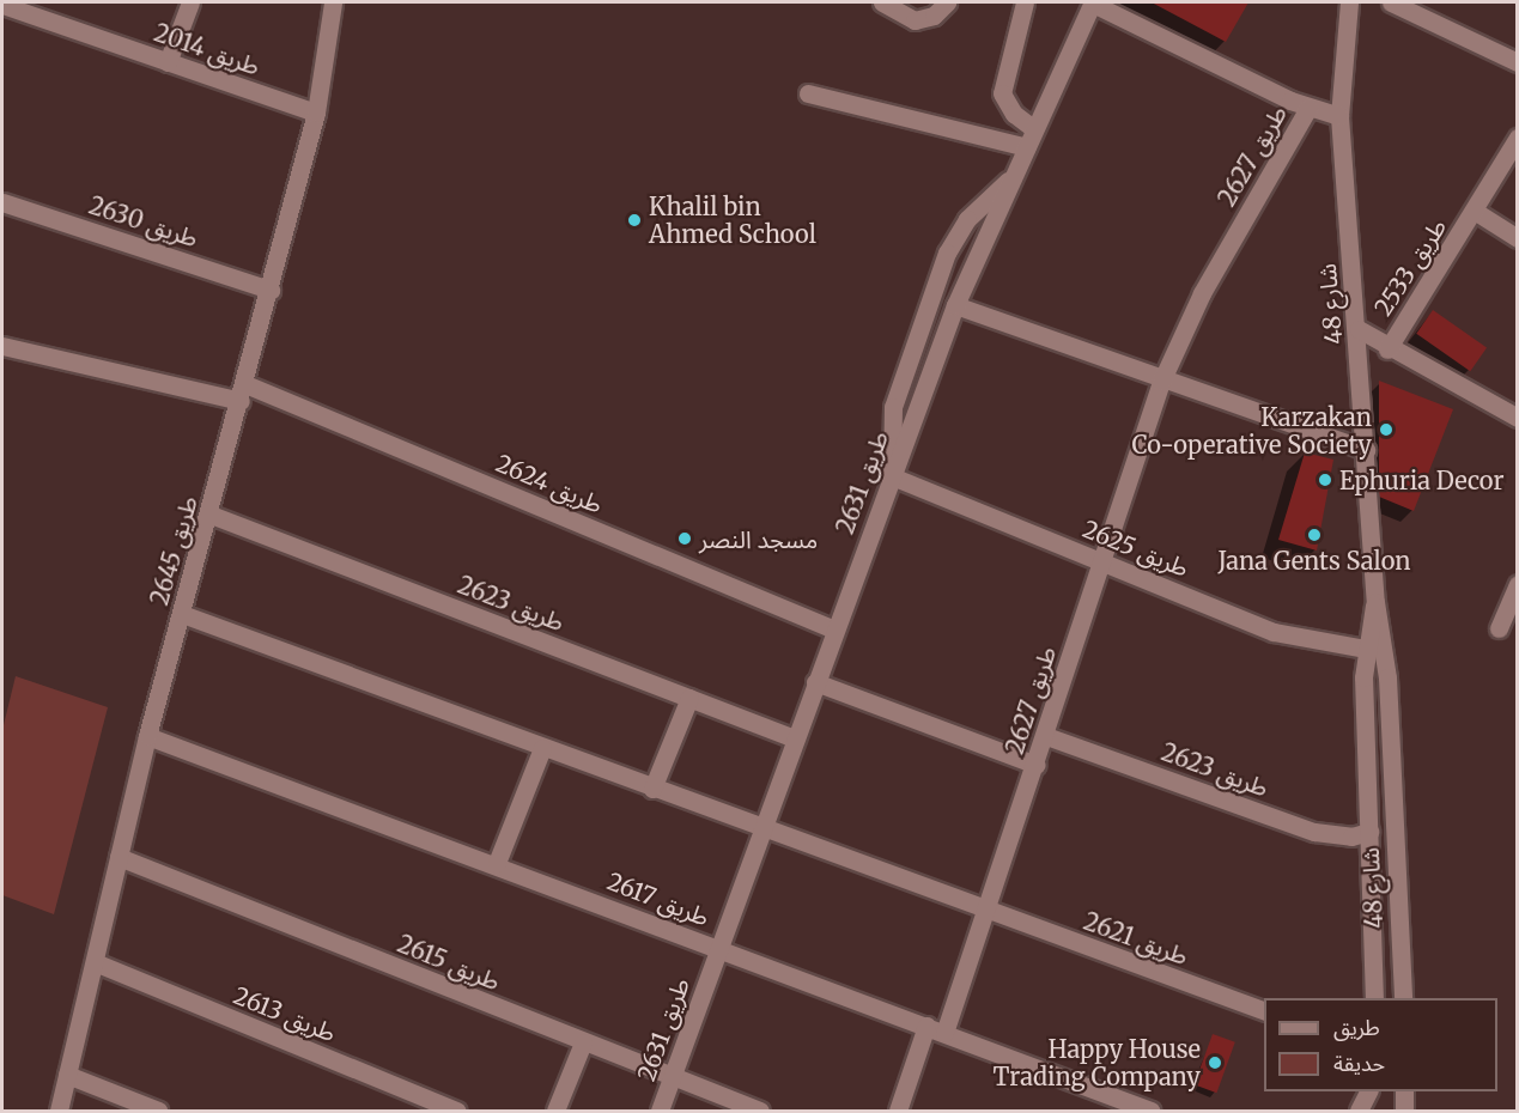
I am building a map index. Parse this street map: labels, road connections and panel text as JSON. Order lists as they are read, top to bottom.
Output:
{
  "streets": {
    "street": [
      "طريق 2014",
      "طريق 2627",
      "طريق 2630",
      "طريق 2533",
      "شارع 48",
      "طريق 2631",
      "طريق 2624",
      "طريق 2625",
      "طريق 2645",
      "طريق 2623",
      "طريق 2617",
      "طريق 2621",
      "طريق 2615",
      "طريق 2613"
    ]
  },
  "crossings": [
    ["طريق 2014", "طريق 2645"],
    ["طريق 2627", "طريق 2631"],
    ["طريق 2627", "طريق 2625"],
    ["طريق 2627", "طريق 2623"],
    ["طريق 2627", "طريق 2617"],
    ["طريق 2627", "طريق 2621"],
    ["طريق 2630", "طريق 2645"],
    ["طريق 2533", "شارع 48"],
    ["شارع 48", "طريق 2631"],
    ["شارع 48", "طريق 2625"],
    ["شارع 48", "طريق 2623"],
    ["طريق 2631", "طريق 2624"],
    ["طريق 2631", "طريق 2625"],
    ["طريق 2631", "طريق 2623"],
    ["طريق 2631", "طريق 2617"],
    ["طريق 2631", "طريق 2621"],
    ["طريق 2631", "طريق 2615"],
    ["طريق 2624", "طريق 2645"],
    ["طريق 2645", "طريق 2623"],
    ["طريق 2645", "طريق 2617"],
    ["طريق 2645", "طريق 2621"],
    ["طريق 2645", "طريق 2615"],
    ["طريق 2645", "طريق 2613"]
  ],
  "places": [
    "Khalil bin Ahmed School",
    "Karzakan Co-operative Society",
    "Ephuria Decor",
    "Jana Gents Salon",
    "مسجد النصر",
    "Happy House Trading Company"
  ],
  "legend": ["طريق", "حديقة"]
}
